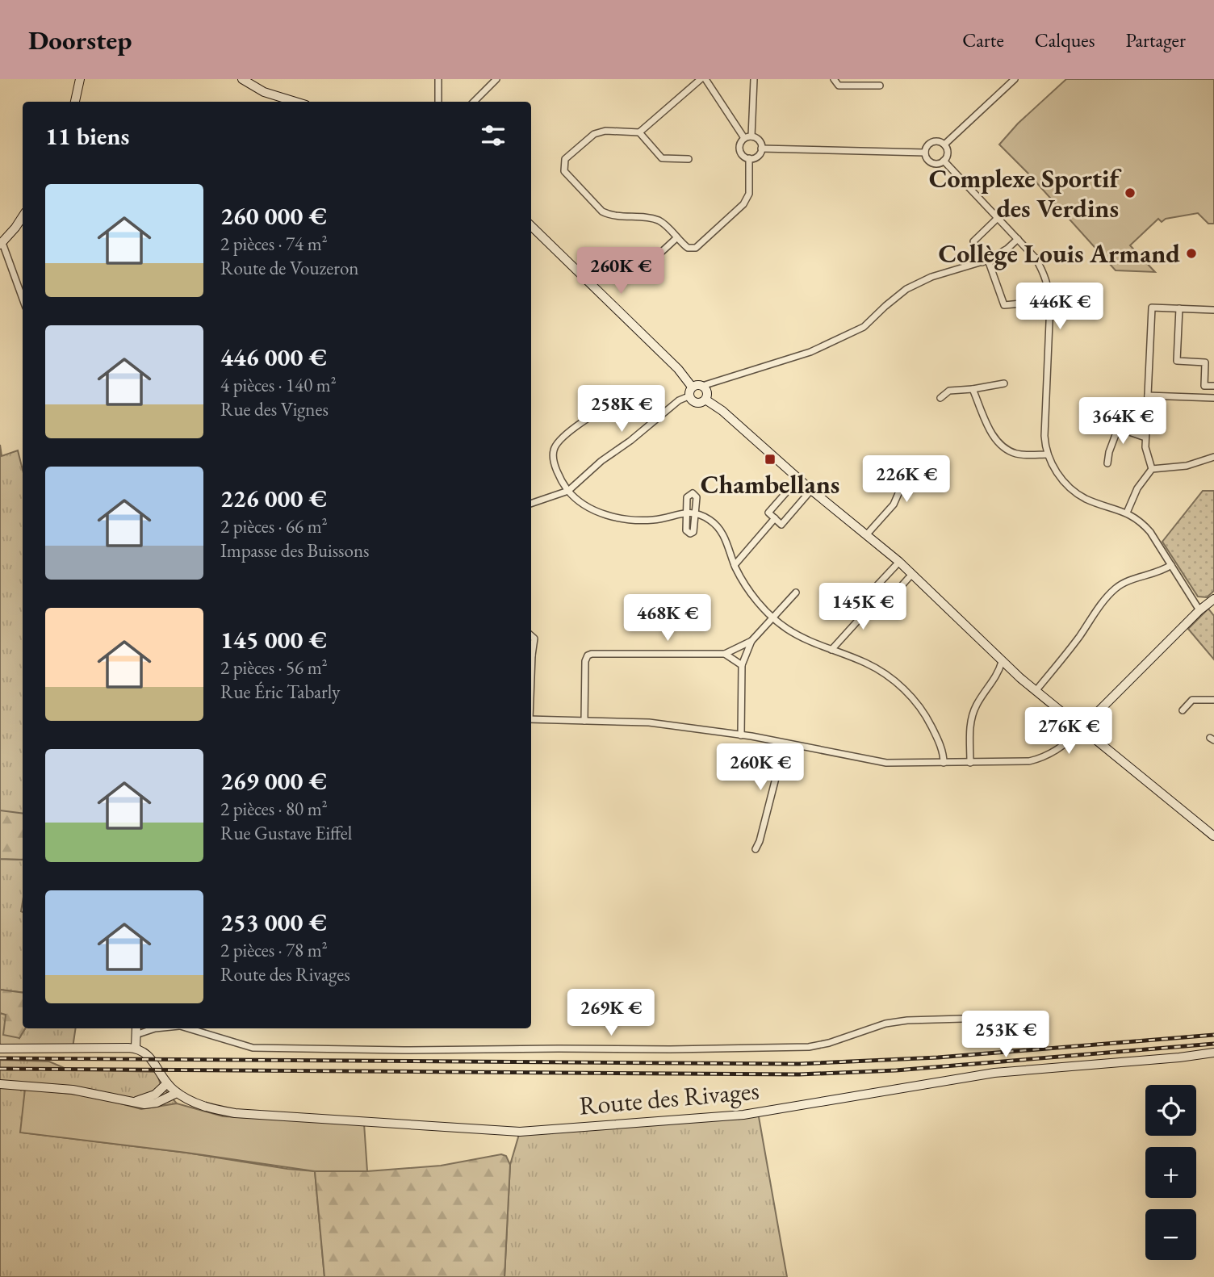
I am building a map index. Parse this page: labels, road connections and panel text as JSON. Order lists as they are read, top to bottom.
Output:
{
  "streets": {
    "main road": ["Route des Rivages"]
  },
  "places": {
    "other": ["Complexe Sportif des Verdins", "Collège Louis Armand"],
    "transit": ["Chambellans"]
  },
  "page": {
    "header": "Doorstep",
    "nav": ["Carte", "Calques", "Partager"],
    "heading": "11 biens",
    "list": [
      {
        "name": "260 000 €",
        "note": "2 pièces · 74 m² · Route de Vouzeron"
      },
      {
        "name": "446 000 €",
        "note": "4 pièces · 140 m² · Rue des Vignes"
      },
      {
        "name": "226 000 €",
        "note": "2 pièces · 66 m² · Impasse des Buissons"
      },
      {
        "name": "145 000 €",
        "note": "2 pièces · 56 m² · Rue Éric Tabarly"
      },
      {
        "name": "269 000 €",
        "note": "2 pièces · 80 m² · Rue Gustave Eiffel"
      },
      {
        "name": "253 000 €",
        "note": "2 pièces · 78 m² · Route des Rivages"
      }
    ],
    "price": [
      "260K €",
      "446K €",
      "258K €",
      "364K €",
      "226K €",
      "145K €",
      "468K €",
      "276K €",
      "260K €",
      "269K €",
      "253K €"
    ],
    "map_buttons": ["+", "−"]
  }
}
